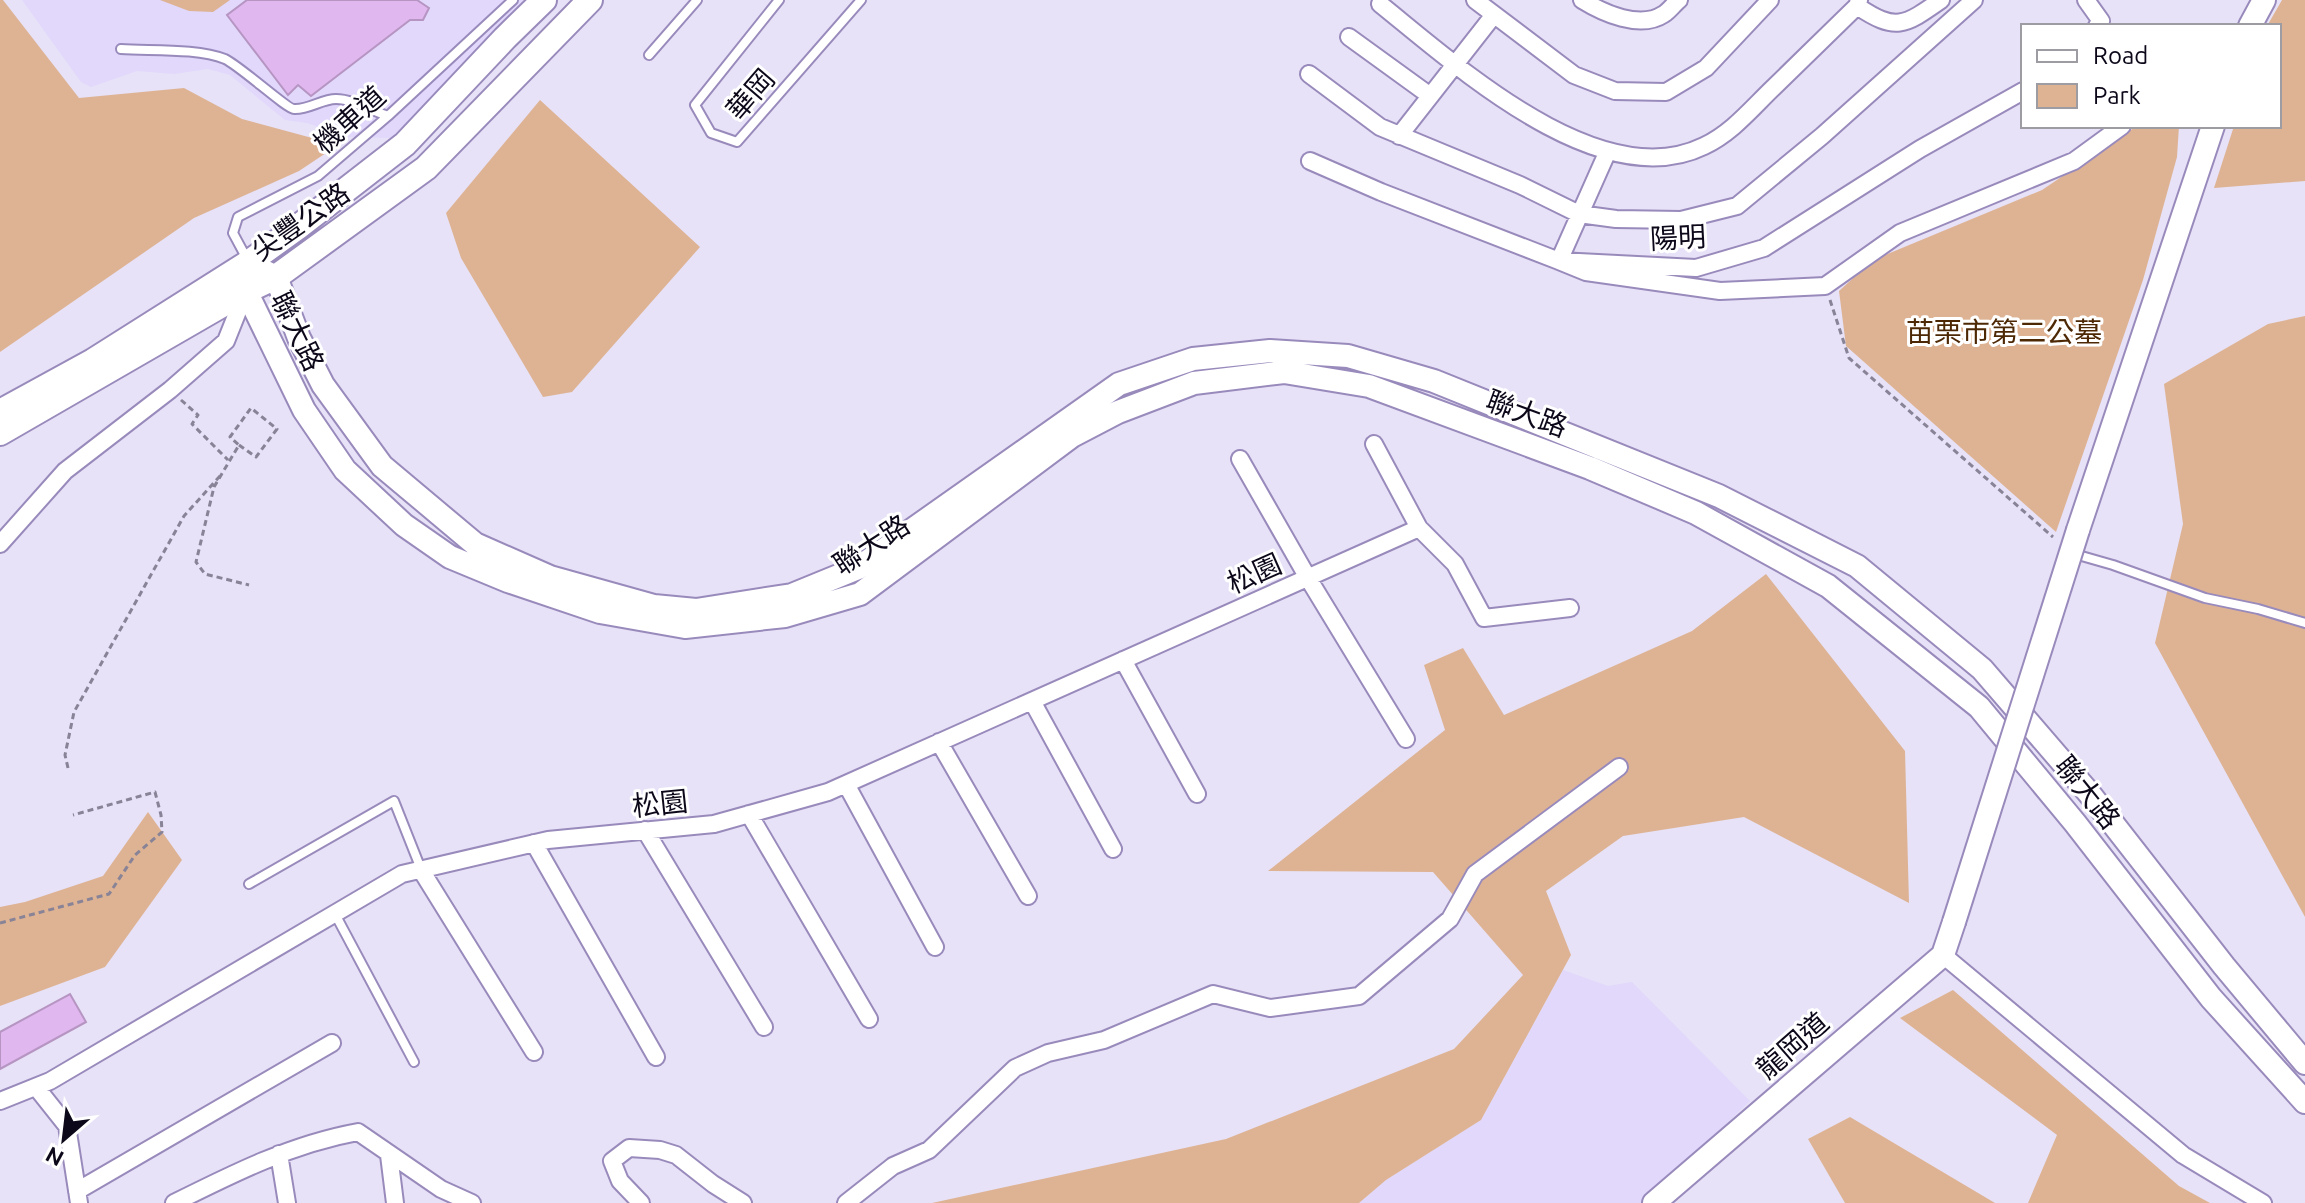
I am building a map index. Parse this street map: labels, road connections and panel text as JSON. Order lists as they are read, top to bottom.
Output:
{
  "streets": {
    "main road": ["尖豐公路"],
    "street": [
      "陽明",
      "聯大路",
      "松園",
      "龍岡道"
    ],
    "lane": ["華岡", "機車道"]
  },
  "crossings": [
    ["機車道", "尖豐公路"],
    ["機車道", "聯大路"],
    ["尖豐公路", "聯大路"]
  ],
  "parks": ["苗栗市第二公墓"],
  "legend": ["Road", "Park"],
  "north": "bottom left"
}
